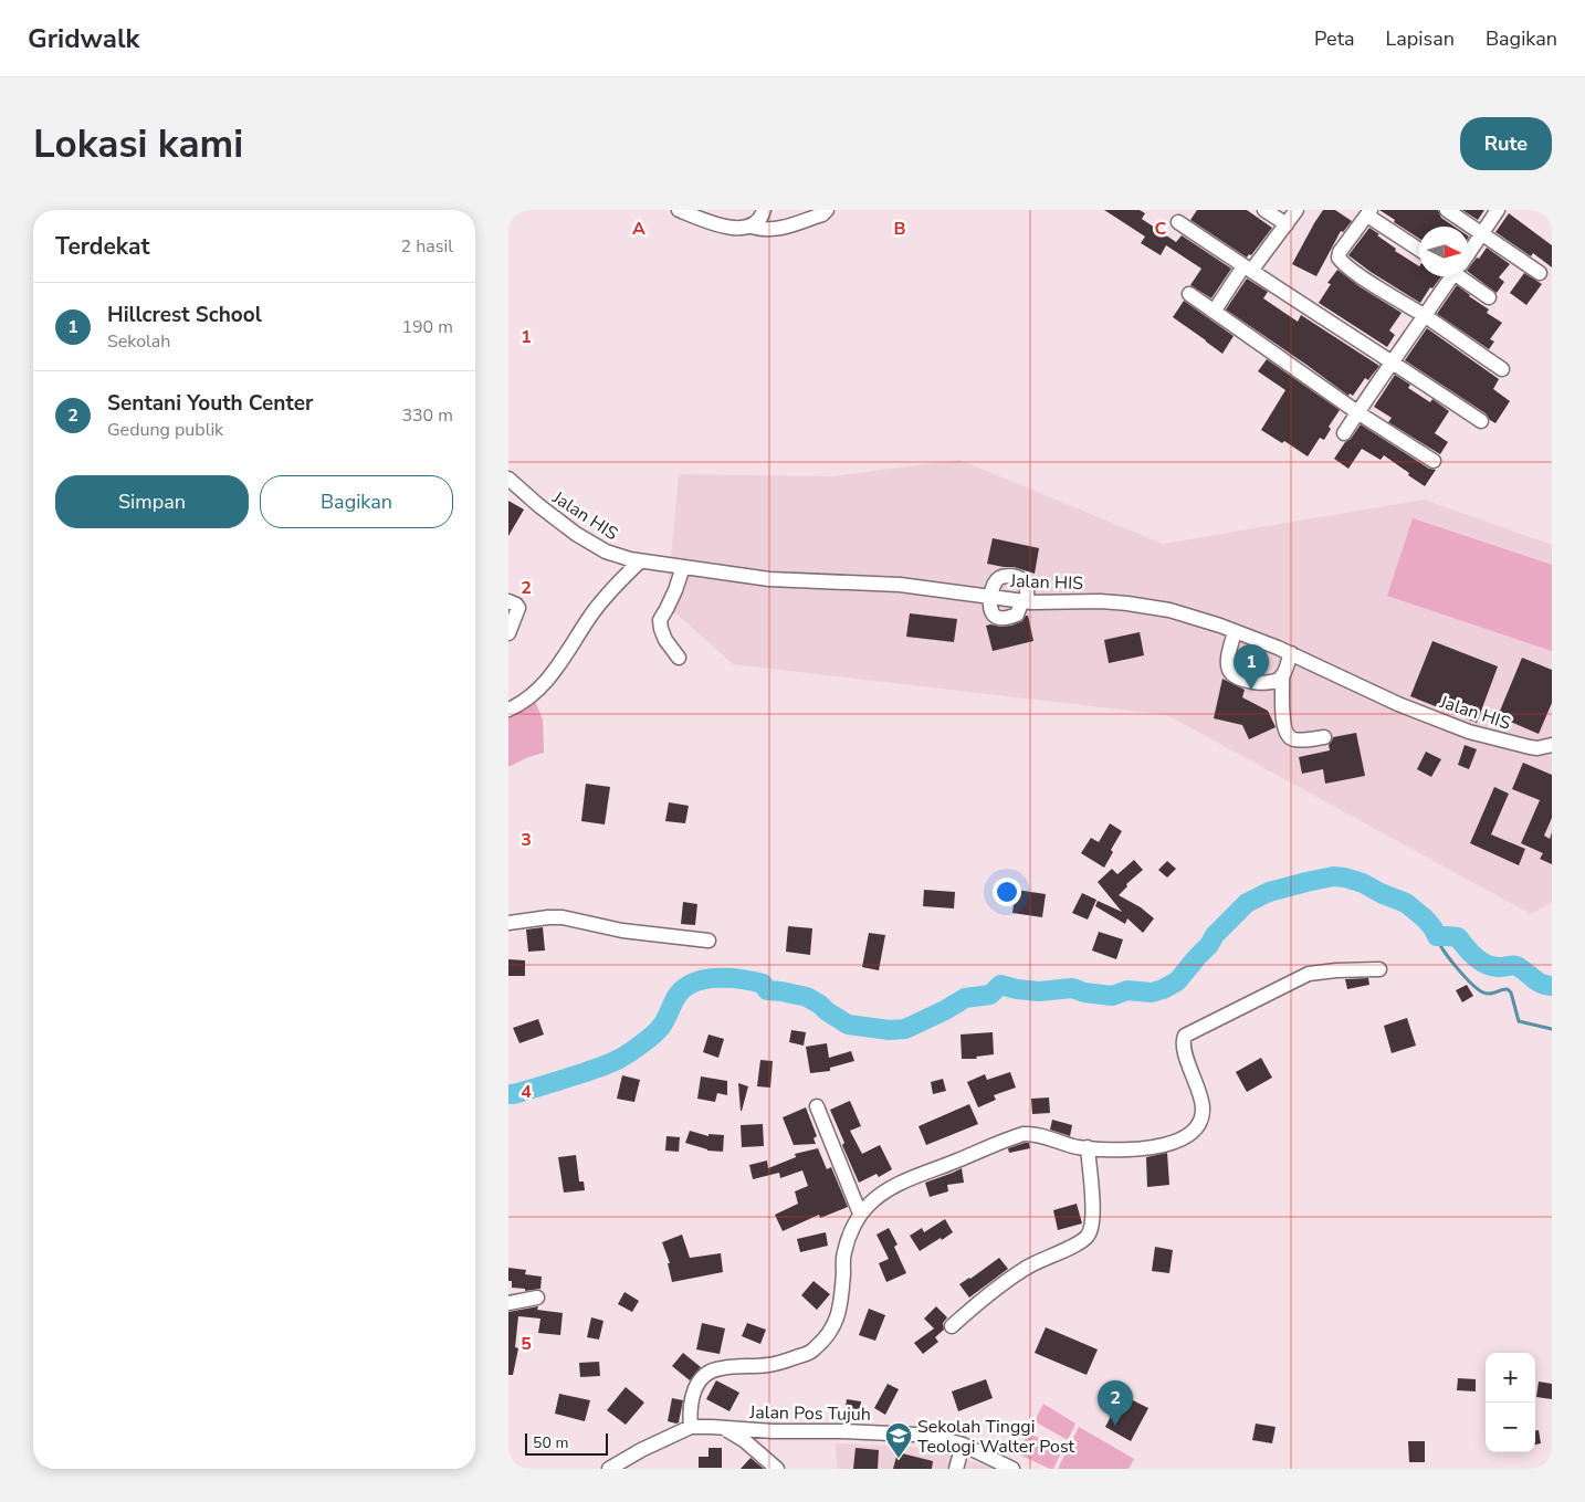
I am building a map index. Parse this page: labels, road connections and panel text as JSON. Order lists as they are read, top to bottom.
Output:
{
  "streets": {
    "street": ["Jalan HIS", "Jalan Pos Tujuh"]
  },
  "places": {
    "school or university": ["Sekolah Tinggi Teologi Walter Post"]
  },
  "scale_bar": "50 m",
  "north": "right",
  "page": {
    "header": "Gridwalk",
    "nav": ["Peta", "Lapisan", "Bagikan"],
    "buttons": [
      "Rute",
      ["Simpan", "Bagikan"]
    ],
    "title": "Lokasi kami",
    "heading": ["Terdekat", "2 hasil"],
    "list": [
      {
        "mark": "1",
        "name": "Hillcrest School",
        "note": "Sekolah",
        "value": "190 m"
      },
      {
        "mark": "2",
        "name": "Sentani Youth Center",
        "note": "Gedung publik",
        "value": "330 m"
      }
    ],
    "pins": ["1", "2"],
    "map_buttons": ["+", "−"],
    "scale": "50 m"
  },
  "grid": {
    "columns": ["A", "B", "C"],
    "rows": [
      "1",
      "2",
      "3",
      "4",
      "5"
    ]
  }
}
